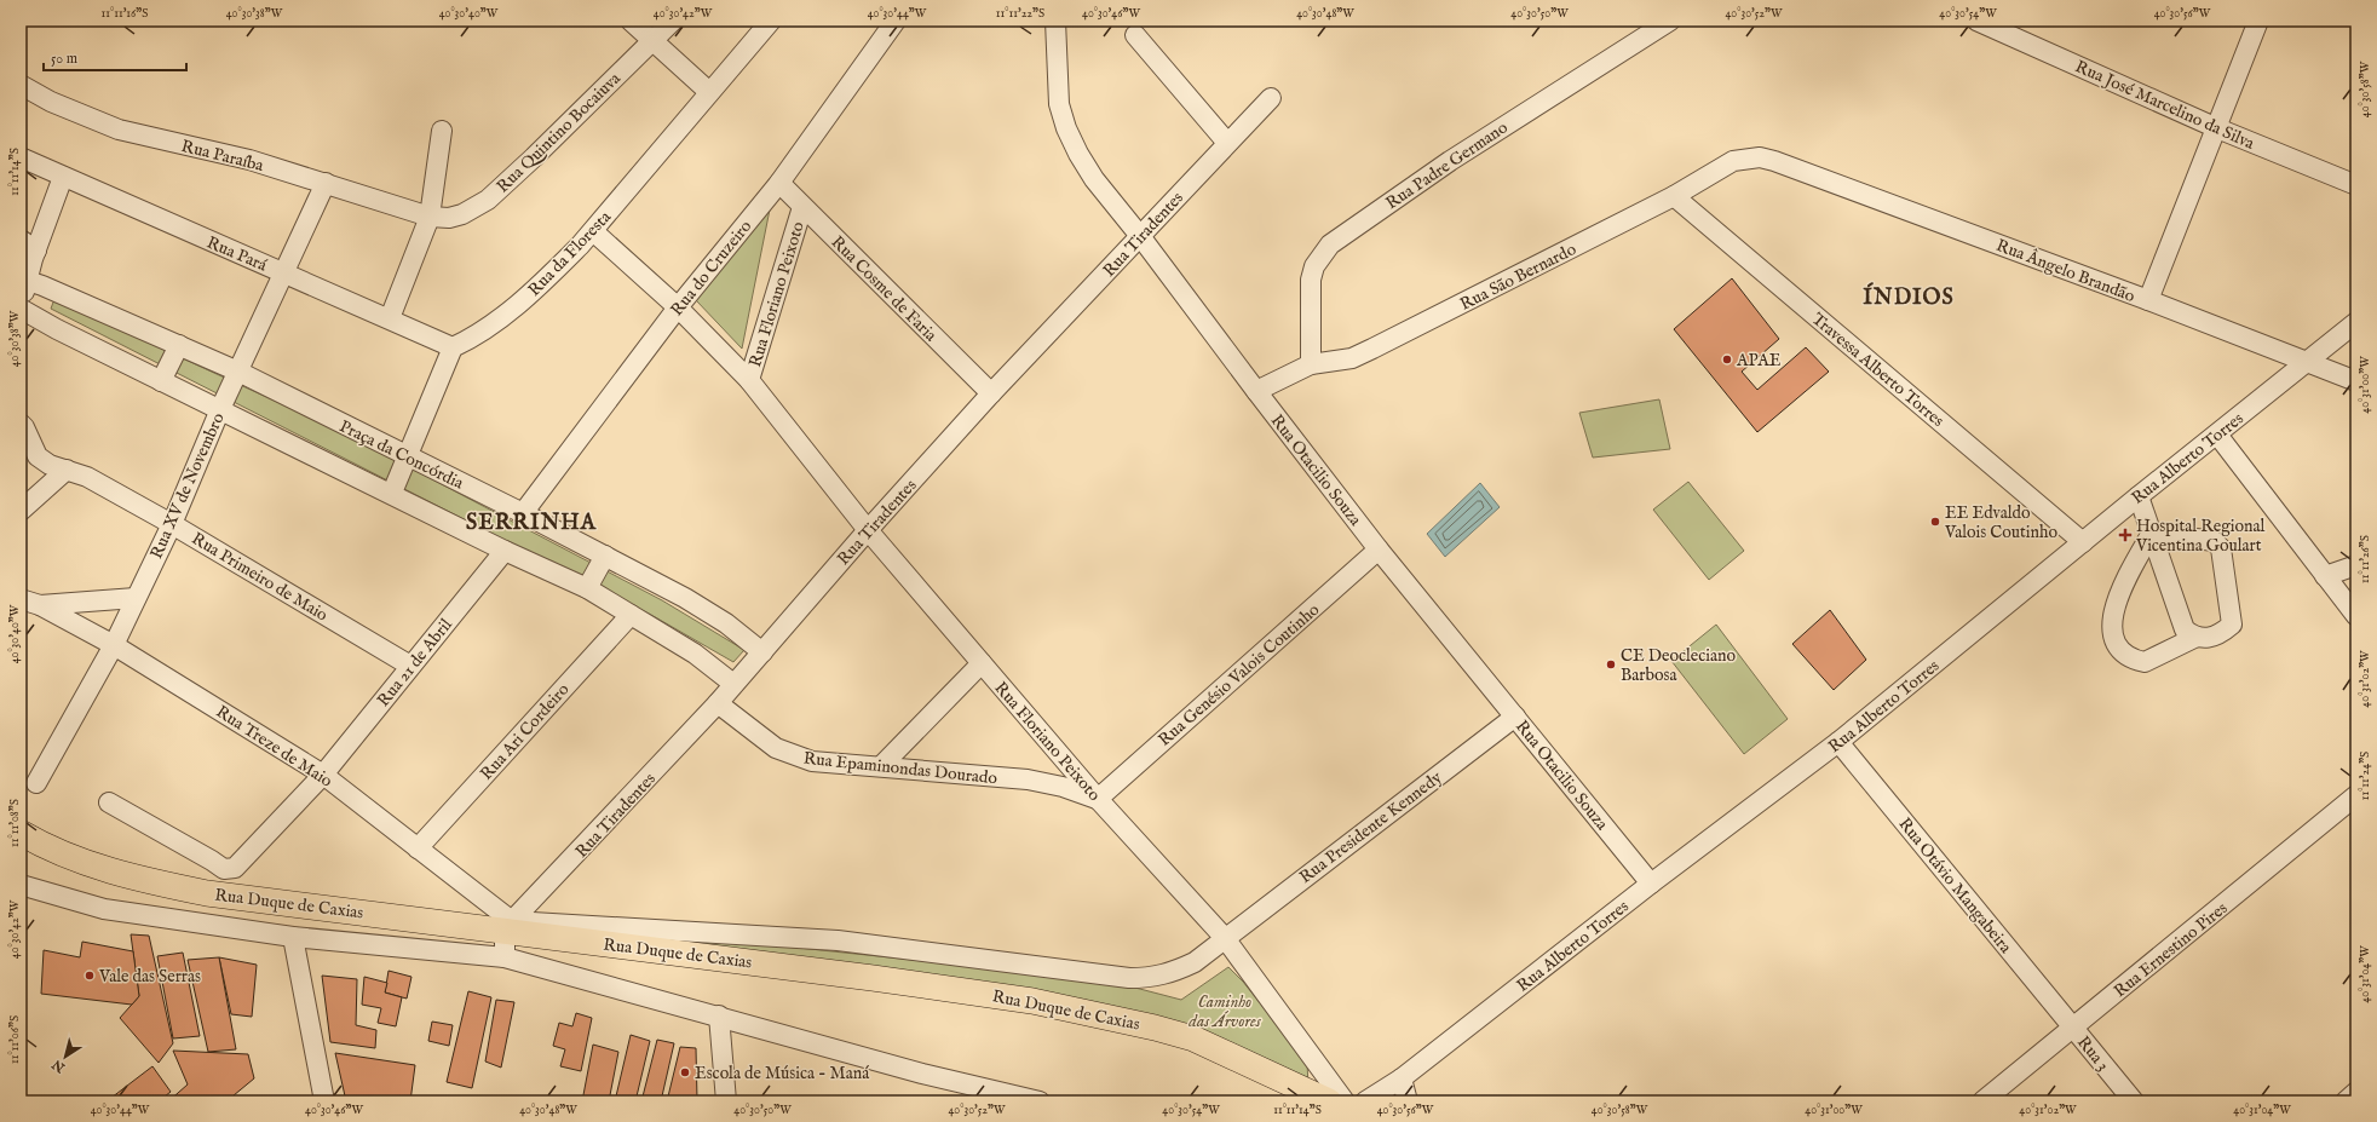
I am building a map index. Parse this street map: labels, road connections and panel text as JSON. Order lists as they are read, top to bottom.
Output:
{
  "streets": {
    "main road": ["Rua Duque de Caxias"],
    "street": [
      "Rua José Marcelino da Silva",
      "Rua Quintino Bocaiuva",
      "Rua Paraíba",
      "Rua Padre Germano",
      "Rua Tiradentes",
      "Rua Pará",
      "Rua da Floresta",
      "Rua do Cruzeiro",
      "Rua Ângelo Brandão",
      "Rua São Bernardo",
      "Rua Cosme de Faria",
      "Rua Floriano Peixoto",
      "Travessa Alberto Torres",
      "Praça da Concórdia",
      "Rua Alberto Torres",
      "Rua Otacilio Souza",
      "Rua XV de Novembro",
      "Rua Primeiro de Maio",
      "Rua 21 de Abril",
      "Rua Genésio Valois Coutinho",
      "Rua Ari Cordeiro",
      "Rua Treze de Maio",
      "Rua Epaminondas Dourado",
      "Rua Presidente Kennedy",
      "Rua Otávio Mangabeira",
      "Rua Ernestino Pires",
      "Rua 3"
    ]
  },
  "crossings": [
    ["Rua Quintino Bocaiuva", "Rua Paraíba"],
    ["Rua Paraíba", "Rua XV de Novembro"],
    ["Rua Padre Germano", "Rua São Bernardo"],
    ["Rua Tiradentes", "Rua Cosme de Faria"],
    ["Rua Tiradentes", "Rua Floriano Peixoto"],
    ["Rua Tiradentes", "Praça da Concórdia"],
    ["Rua Tiradentes", "Rua Otacilio Souza"],
    ["Rua Tiradentes", "Rua Treze de Maio"],
    ["Rua Tiradentes", "Rua Epaminondas Dourado"],
    ["Rua Tiradentes", "Rua Duque de Caxias"],
    ["Rua Pará", "Rua da Floresta"],
    ["Rua Pará", "Rua XV de Novembro"],
    ["Rua da Floresta", "Rua Floriano Peixoto"],
    ["Rua do Cruzeiro", "Rua Cosme de Faria"],
    ["Rua do Cruzeiro", "Rua Floriano Peixoto"],
    ["Rua do Cruzeiro", "Praça da Concórdia"],
    ["Rua Ângelo Brandão", "Rua São Bernardo"],
    ["Rua Ângelo Brandão", "Rua Alberto Torres"],
    ["Rua São Bernardo", "Travessa Alberto Torres"],
    ["Rua São Bernardo", "Rua Otacilio Souza"],
    ["Rua Cosme de Faria", "Rua Floriano Peixoto"],
    ["Rua Floriano Peixoto", "Rua Genésio Valois Coutinho"],
    ["Rua Floriano Peixoto", "Rua Epaminondas Dourado"],
    ["Rua Floriano Peixoto", "Rua Presidente Kennedy"],
    ["Rua Floriano Peixoto", "Rua Duque de Caxias"],
    ["Travessa Alberto Torres", "Rua Alberto Torres"],
    ["Praça da Concórdia", "Rua XV de Novembro"],
    ["Rua Alberto Torres", "Rua Otacilio Souza"],
    ["Rua Alberto Torres", "Rua Otávio Mangabeira"],
    ["Rua Otacilio Souza", "Rua Genésio Valois Coutinho"],
    ["Rua Otacilio Souza", "Rua Presidente Kennedy"],
    ["Rua XV de Novembro", "Rua Primeiro de Maio"],
    ["Rua XV de Novembro", "Rua Treze de Maio"],
    ["Rua Primeiro de Maio", "Rua 21 de Abril"],
    ["Rua 21 de Abril", "Rua Treze de Maio"],
    ["Rua 21 de Abril", "Rua Duque de Caxias"],
    ["Rua Genésio Valois Coutinho", "Rua Epaminondas Dourado"],
    ["Rua Ari Cordeiro", "Rua Treze de Maio"],
    ["Rua Treze de Maio", "Rua Duque de Caxias"],
    ["Rua Presidente Kennedy", "Rua Duque de Caxias"],
    ["Rua Otávio Mangabeira", "Rua Ernestino Pires"],
    ["Rua Otávio Mangabeira", "Rua 3"],
    ["Rua Ernestino Pires", "Rua 3"]
  ],
  "districts": ["ÍNDIOS", "SERRINHA"],
  "parks": ["Caminho das Árvores"],
  "places": {
    "other": [
      "APAE",
      "EE Edvaldo Valois Coutinho",
      "CE Deocleciano Barbosa",
      "Vale das Serras",
      "Escola de Música - Maná"
    ],
    "health": ["Hospital Regional Vicentina Goulart"]
  },
  "scale_bar": "50 m",
  "north": "bottom left",
  "coordinates": [
    "11°11'16\"S",
    "40°30'38\"W",
    "40°30'40\"W",
    "40°30'42\"W",
    "40°30'44\"W",
    "11°11'22\"S",
    "40°30'46\"W",
    "40°30'48\"W",
    "40°30'50\"W",
    "40°30'52\"W",
    "40°30'54\"W",
    "40°30'56\"W",
    "40°30'58\"W",
    "11°11'14\"S",
    "40°31'00\"W",
    "11°11'26\"S",
    "40°31'02\"W",
    "11°11'24\"S",
    "11°11'08\"S",
    "40°31'04\"W",
    "11°11'06\"S"
  ]
}
